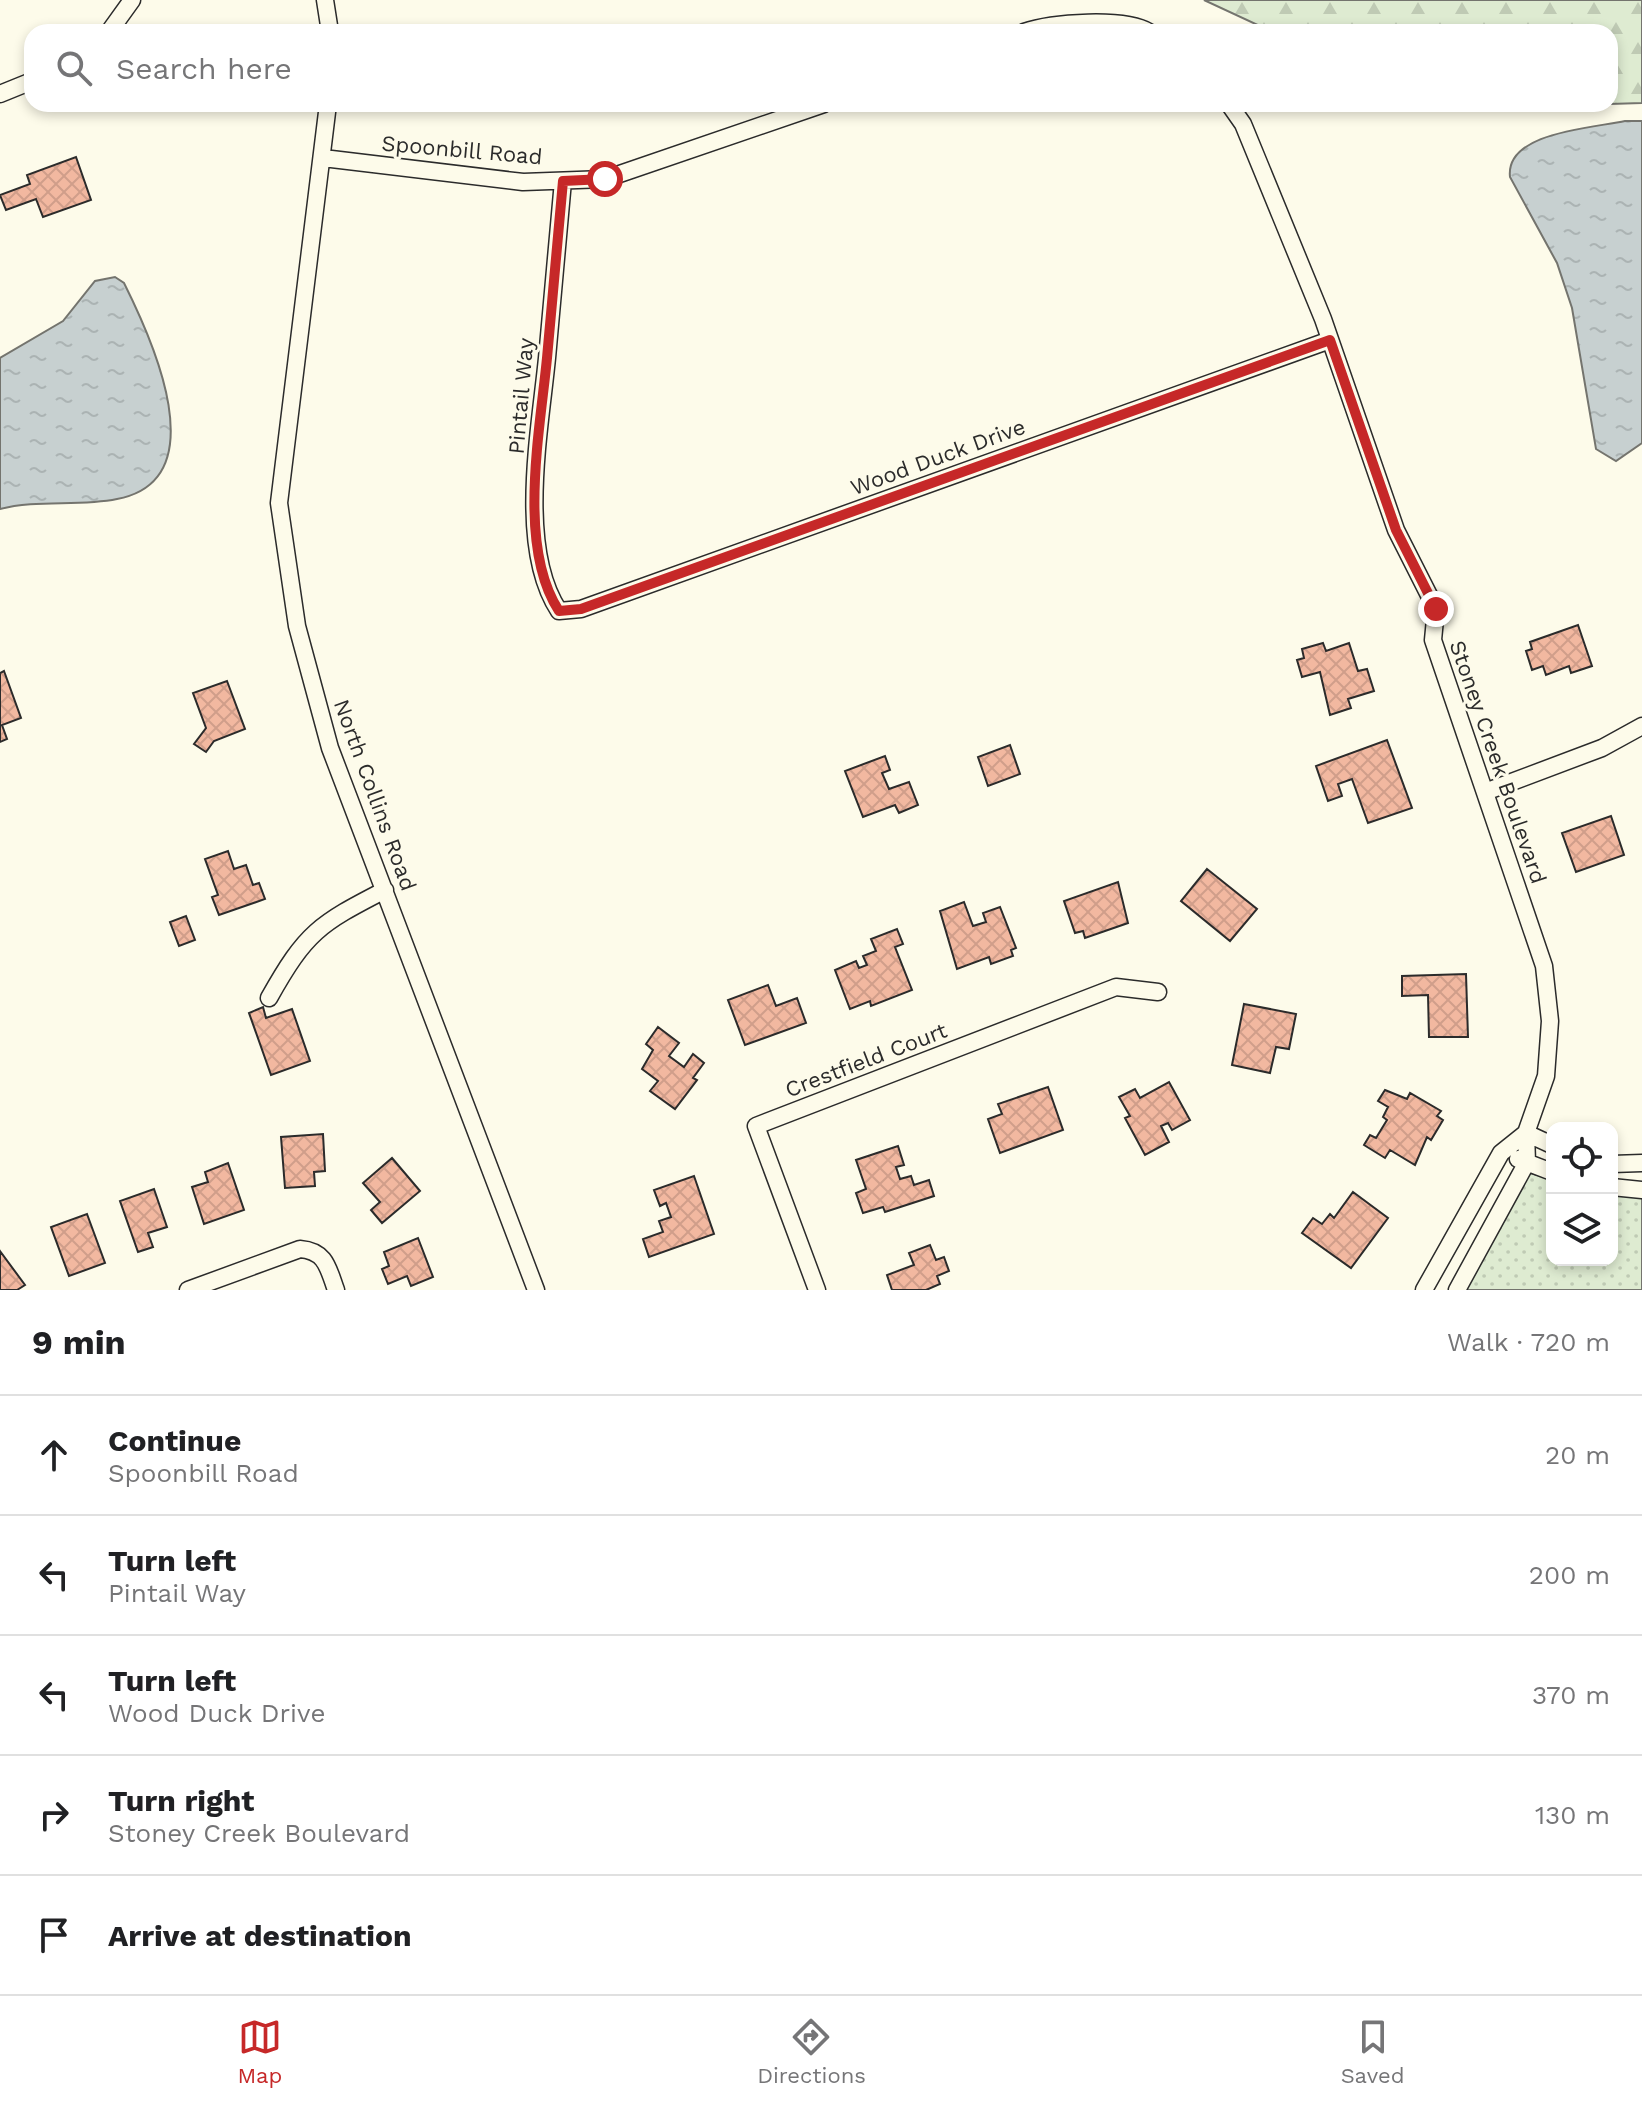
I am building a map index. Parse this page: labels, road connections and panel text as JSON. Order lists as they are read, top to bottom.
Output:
{
  "streets": {
    "street": [
      "Spoonbill Road",
      "Pintail Way",
      "Wood Duck Drive",
      "Stoney Creek Boulevard",
      "North Collins Road",
      "Crestfield Court"
    ]
  },
  "crossings": [
    ["Spoonbill Road", "Pintail Way"],
    ["Spoonbill Road", "North Collins Road"],
    ["Pintail Way", "Wood Duck Drive"],
    ["Wood Duck Drive", "Stoney Creek Boulevard"]
  ],
  "page": {
    "search": "Search here",
    "heading": ["9 min", "Walk · 720 m"],
    "list": [
      ["Continue", "Spoonbill Road", "20 m"],
      ["Turn left", "Pintail Way", "200 m"],
      ["Turn left", "Wood Duck Drive", "370 m"],
      ["Turn right", "Stoney Creek Boulevard", "130 m"],
      "Arrive at destination"
    ],
    "nav": ["Map", "Directions", "Saved"]
  }
}
